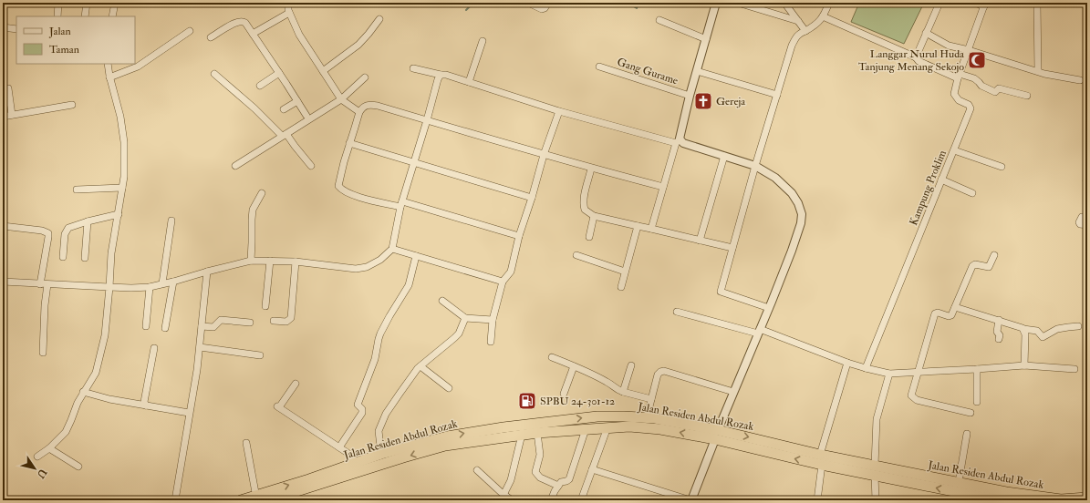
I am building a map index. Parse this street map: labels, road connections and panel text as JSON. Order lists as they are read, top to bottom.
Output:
{
  "streets": {
    "highway": ["Jalan Residen Abdul Rozak"],
    "street": ["Gang Gurame", "Kampung Proklim"]
  },
  "places": {
    "mosque": ["Langgar Nurul Huda Tanjung Menang Sekojo"],
    "church": ["Gereja"],
    "fuel station": ["SPBU 24-301-12"]
  },
  "legend": ["Jalan", "Taman"],
  "north": "bottom right"
}
